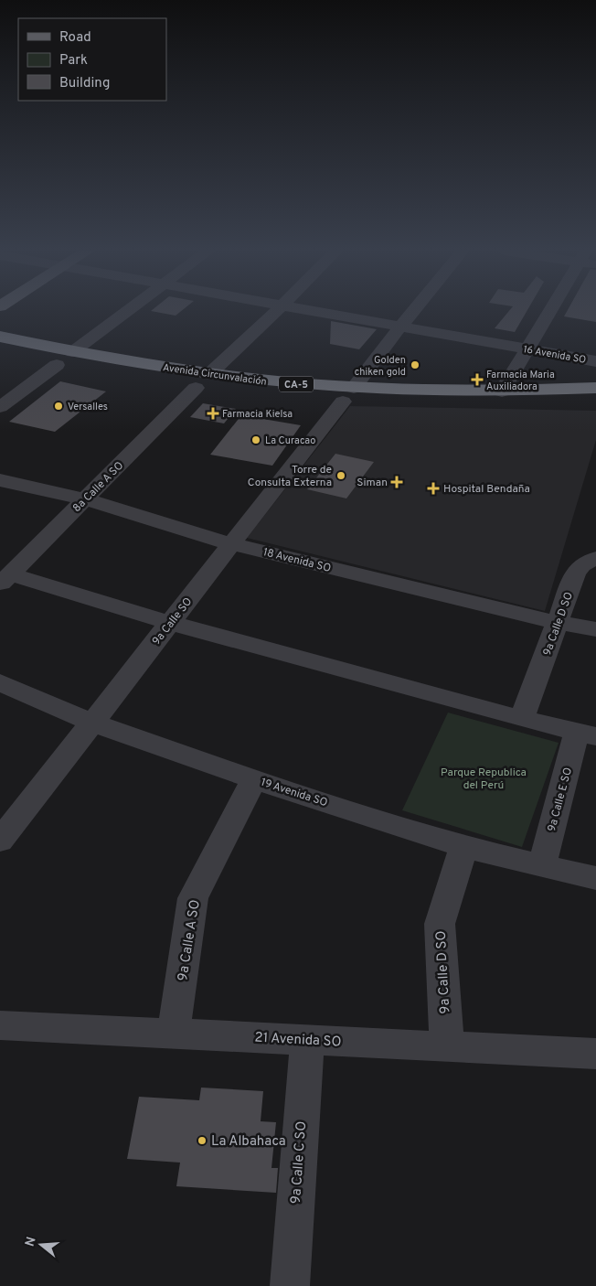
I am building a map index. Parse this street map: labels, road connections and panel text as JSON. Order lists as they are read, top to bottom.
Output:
{
  "streets": {
    "highway": ["Avenida Circunvalación", "CA-5"],
    "street": [
      "16 Avenida SO",
      "8a Calle A SO",
      "18 Avenida SO",
      "9a Calle SO",
      "9a Calle D SO",
      "19 Avenida SO",
      "9a Calle E SO",
      "9a Calle A SO",
      "21 Avenida SO",
      "9a Calle C SO"
    ]
  },
  "crossings": [
    ["16 Avenida SO", "9a Calle SO"],
    ["Avenida Circunvalación", "8a Calle A SO"],
    ["Avenida Circunvalación", "9a Calle SO"],
    ["8a Calle A SO", "18 Avenida SO"],
    ["18 Avenida SO", "9a Calle SO"],
    ["18 Avenida SO", "9a Calle D SO"],
    ["9a Calle SO", "19 Avenida SO"],
    ["9a Calle D SO", "19 Avenida SO"],
    ["9a Calle D SO", "21 Avenida SO"],
    ["19 Avenida SO", "9a Calle E SO"],
    ["19 Avenida SO", "9a Calle A SO"],
    ["9a Calle A SO", "21 Avenida SO"],
    ["21 Avenida SO", "9a Calle C SO"]
  ],
  "parks": ["Parque Republica del Perú"],
  "places": {
    "other": [
      "Golden chiken gold",
      "Versalles",
      "La Curacao",
      "Torre de Consulta Externa",
      "La Albahaca"
    ],
    "health": [
      "Farmacia Maria Auxiliadora",
      "Farmacia Kielsa",
      "Siman",
      "Hospital Bendaña"
    ]
  },
  "legend": ["Road", "Park", "Building"],
  "north": "left"
}
